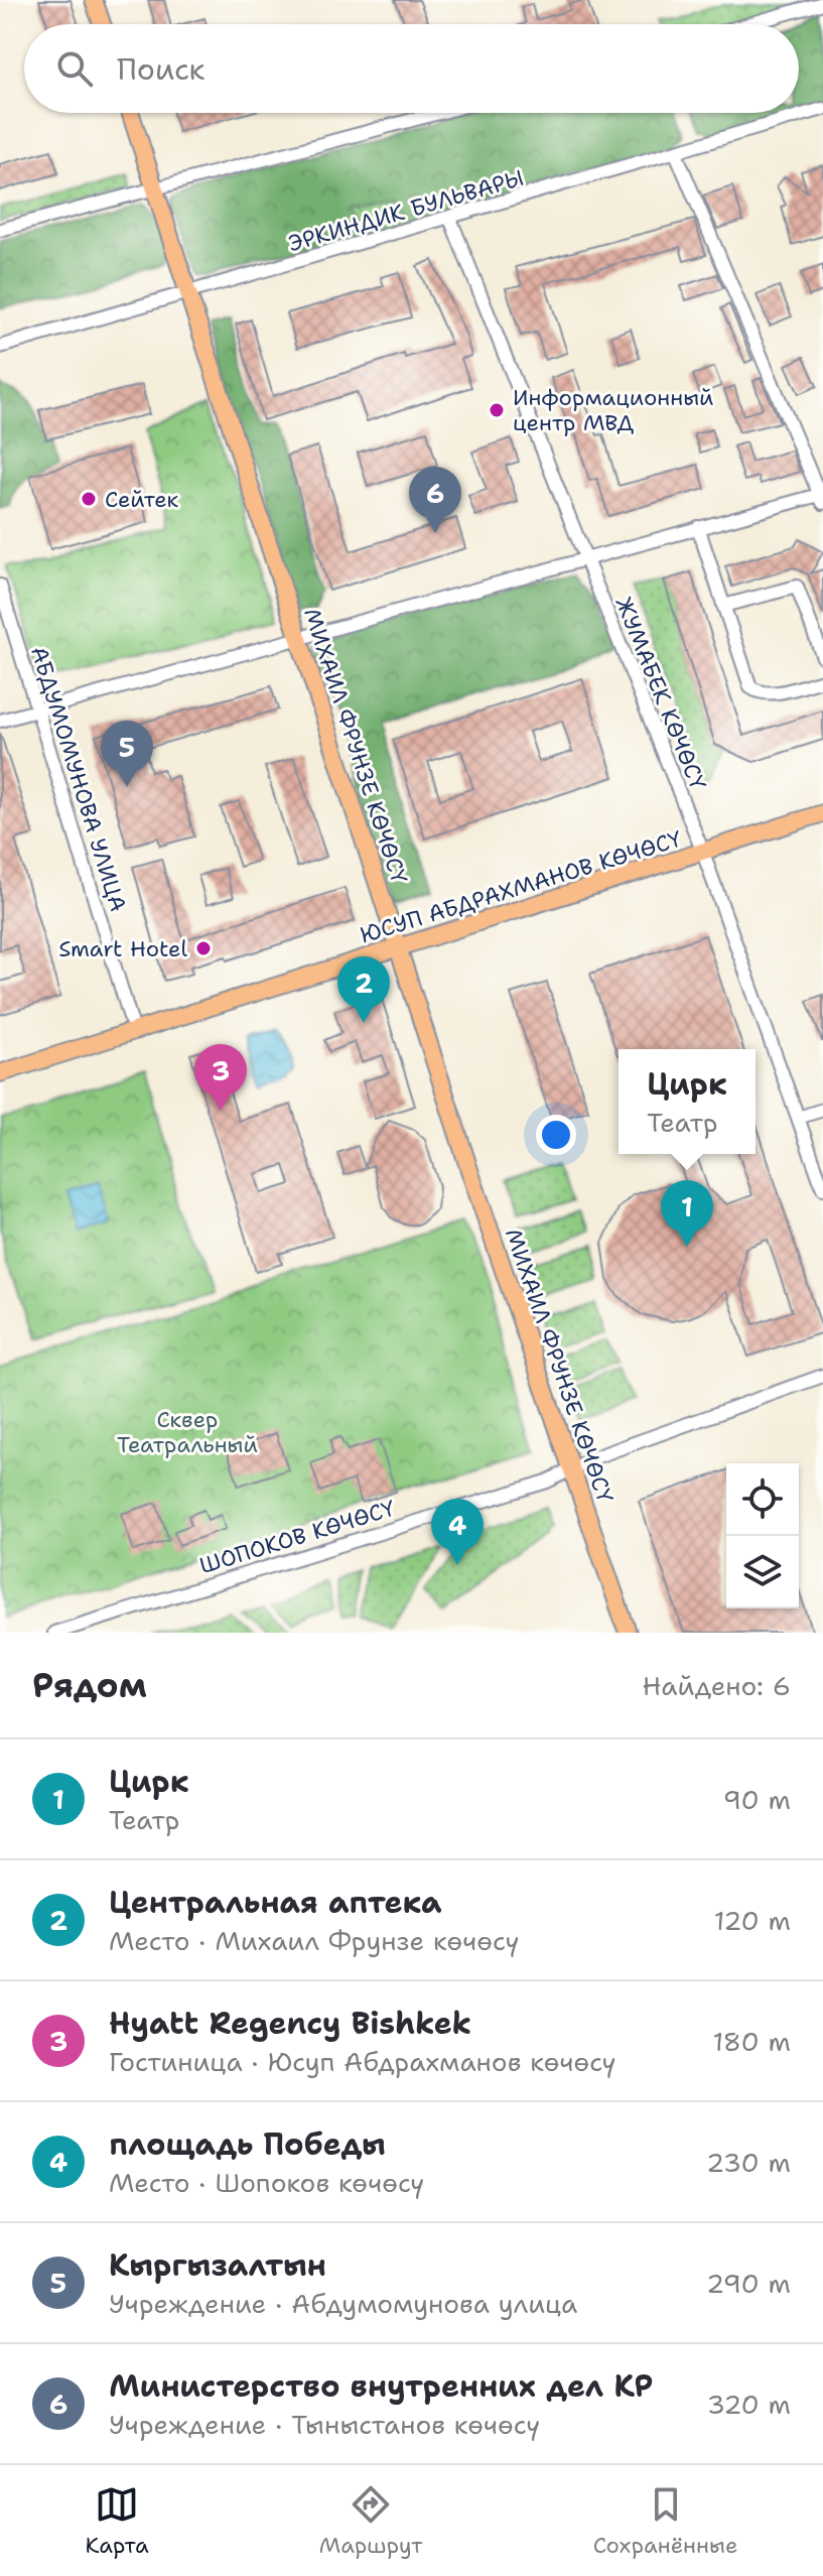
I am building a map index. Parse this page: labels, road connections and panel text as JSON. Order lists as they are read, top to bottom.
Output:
{
  "streets": {
    "main road": ["МИХАИЛ ФРУНЗЕ КӨЧӨСҮ", "ЮСУП АБДРАХМАНОВ КӨЧӨСҮ"],
    "street": [
      "ЭРКИНДИК БУЛЬВАРЫ",
      "ЖУМАБЕК КӨЧӨСҮ",
      "АБДУМОМУНОВА УЛИЦА",
      "ШОПОКОВ КӨЧӨСҮ"
    ]
  },
  "crossings": [
    ["ЭРКИНДИК БУЛЬВАРЫ", "ЖУМАБЕК КӨЧӨСҮ"],
    ["ЭРКИНДИК БУЛЬВАРЫ", "МИХАИЛ ФРУНЗЕ КӨЧӨСҮ"],
    ["ЖУМАБЕК КӨЧӨСҮ", "ЮСУП АБДРАХМАНОВ КӨЧӨСҮ"],
    ["МИХАИЛ ФРУНЗЕ КӨЧӨСҮ", "ЮСУП АБДРАХМАНОВ КӨЧӨСҮ"],
    ["МИХАИЛ ФРУНЗЕ КӨЧӨСҮ", "ШОПОКОВ КӨЧӨСҮ"],
    ["АБДУМОМУНОВА УЛИЦА", "ЮСУП АБДРАХМАНОВ КӨЧӨСҮ"]
  ],
  "parks": ["Сквер Театральный"],
  "places": ["Информационный центр МВД", "Сейтек", "Smart Hotel"],
  "page": {
    "search": "Поиск",
    "pins": [
      "6",
      "5",
      "2",
      "3",
      "1",
      "4"
    ],
    "popup": ["Цирк", "Театр"],
    "heading": ["Рядом", "Найдено: 6"],
    "list": [
      {
        "mark": "1",
        "name": "Цирк",
        "note": "Театр",
        "value": "90 m"
      },
      {
        "mark": "2",
        "name": "Центральная аптека",
        "note": "Место · Михаил Фрунзе көчөсү",
        "value": "120 m"
      },
      {
        "mark": "3",
        "name": "Hyatt Regency Bishkek",
        "note": "Гостиница · Юсуп Абдрахманов көчөсү",
        "value": "180 m"
      },
      {
        "mark": "4",
        "name": "площадь Победы",
        "note": "Место · Шопоков көчөсү",
        "value": "230 m"
      },
      {
        "mark": "5",
        "name": "Кыргызалтын",
        "note": "Учреждение · Абдумомунова улица",
        "value": "290 m"
      },
      {
        "mark": "6",
        "name": "Министерство внутренних дел КР",
        "note": "Учреждение · Тыныстанов көчөсү",
        "value": "320 m"
      }
    ],
    "nav": ["Карта", "Маршрут", "Сохранённые"]
  }
}
